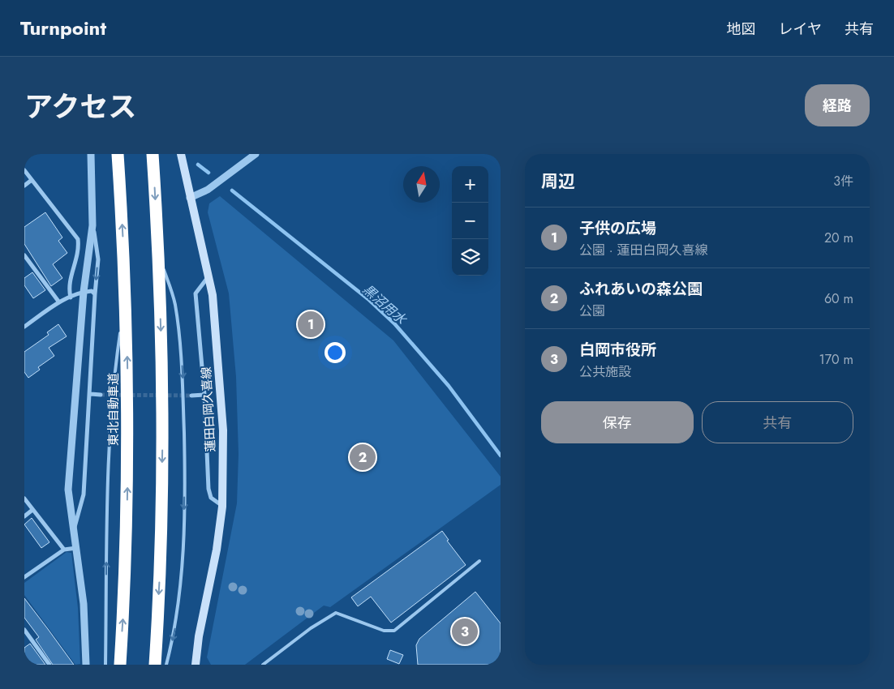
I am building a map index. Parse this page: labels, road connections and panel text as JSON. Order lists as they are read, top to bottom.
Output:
{
  "streets": {
    "highway": ["東北自動車道"],
    "main road": ["蓮田白岡久喜線"]
  },
  "water": ["黒沼用水"],
  "north": "top",
  "page": {
    "header": "Turnpoint",
    "nav": ["地図", "レイヤ", "共有"],
    "title": "アクセス",
    "buttons": [
      "経路",
      ["保存", "共有"]
    ],
    "heading": ["周辺", "3件"],
    "map_buttons": ["+", "−"],
    "list": [
      {
        "mark": "1",
        "name": "子供の広場",
        "note": "公園 · 蓮田白岡久喜線",
        "value": "20 m"
      },
      {
        "mark": "2",
        "name": "ふれあいの森公園",
        "note": "公園",
        "value": "60 m"
      },
      {
        "mark": "3",
        "name": "白岡市役所",
        "note": "公共施設",
        "value": "170 m"
      }
    ],
    "pins": ["1", "2", "3"]
  }
}
